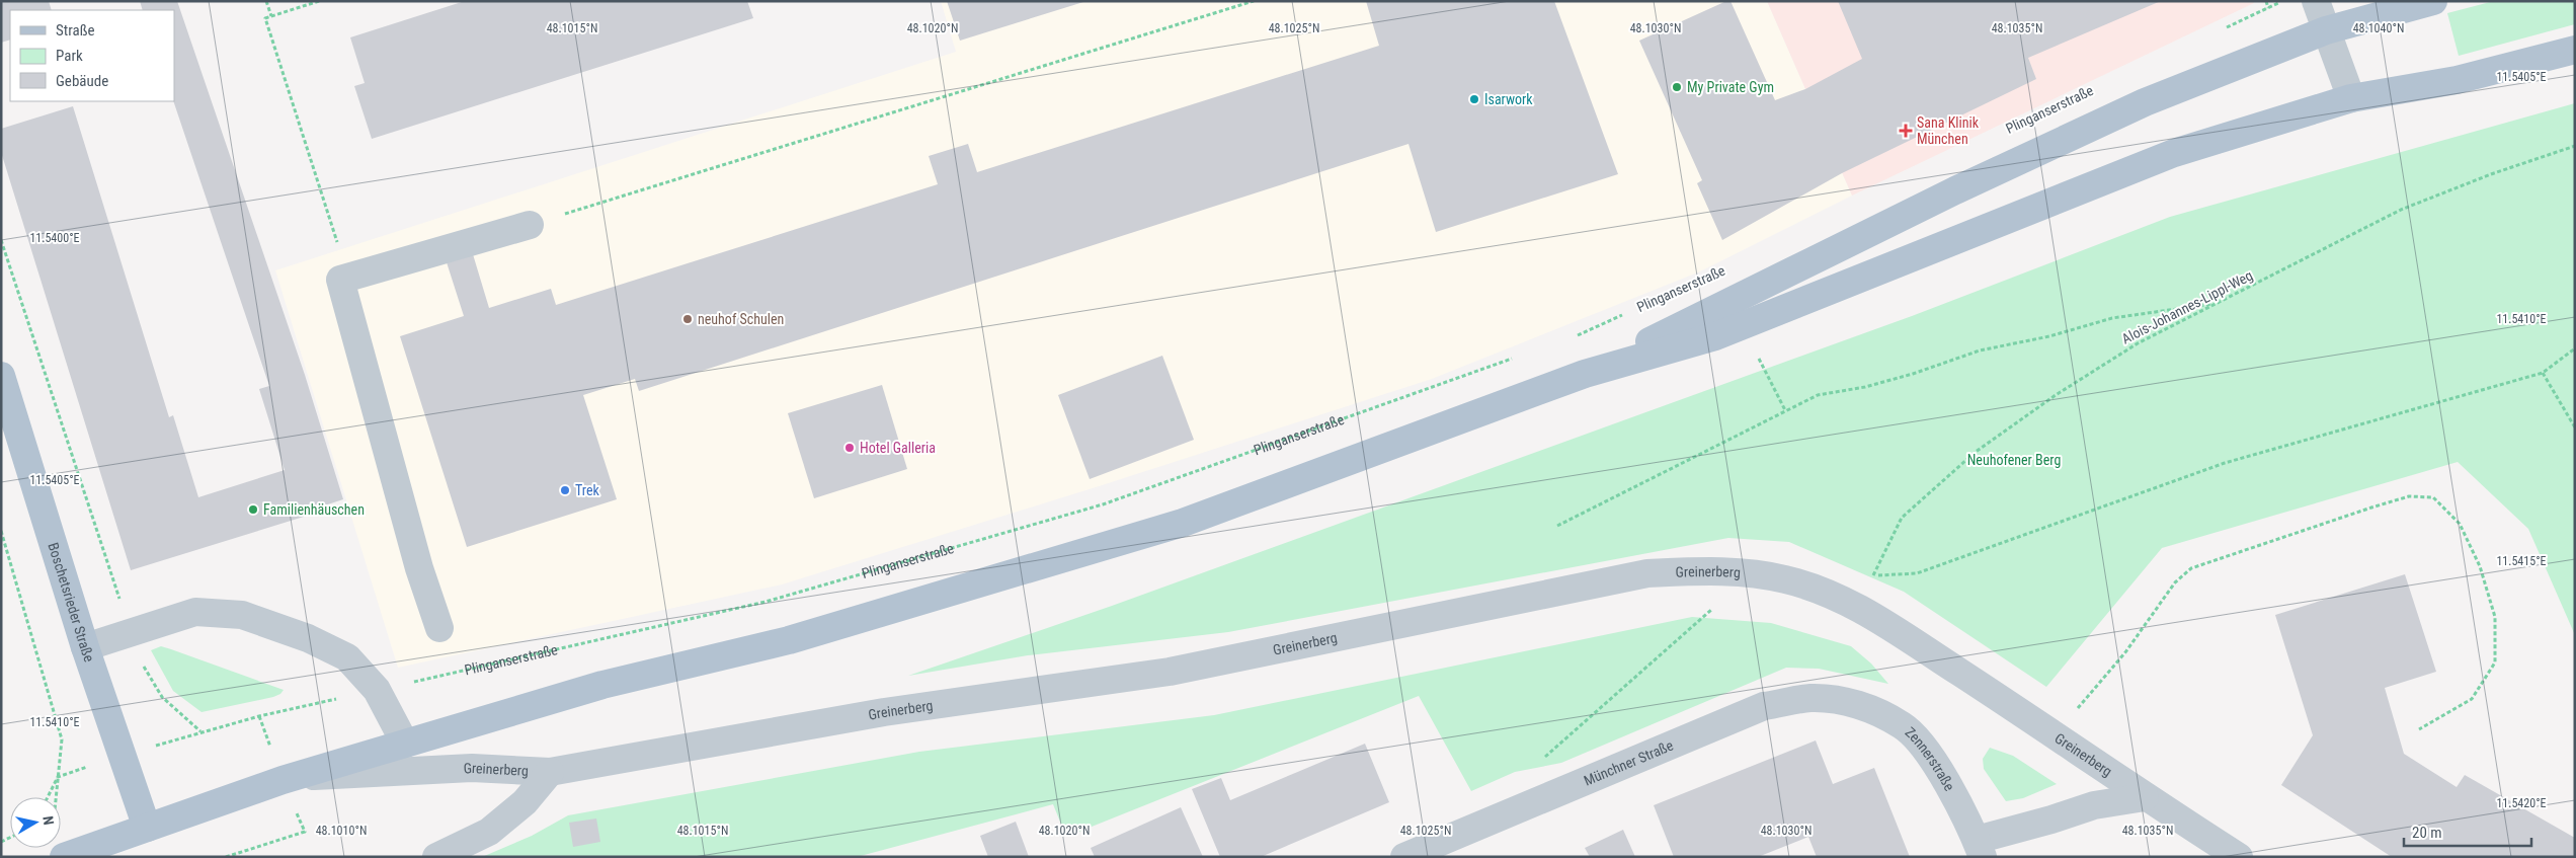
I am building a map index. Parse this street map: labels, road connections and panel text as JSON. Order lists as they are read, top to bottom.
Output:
{
  "streets": {
    "main road": ["Boschetsrieder Straße"],
    "street": ["Greinerberg", "Zennerstraße", "Münchner Straße"],
    "path": ["Plinganserstraße", "Alois-Johannes-Lippl-Weg"]
  },
  "crossings": [
    ["Greinerberg", "Zennerstraße"],
    ["Zennerstraße", "Münchner Straße"]
  ],
  "parks": ["Neuhofener Berg"],
  "places": {
    "other": [
      "My Private Gym",
      "Isarwork",
      "neuhof Schulen",
      "Hotel Galleria",
      "Trek",
      "Familienhäuschen"
    ],
    "health": ["Sana Klinik München"]
  },
  "legend": ["Straße", "Park", "Gebäude"],
  "scale_bar": "20 m",
  "north": "right",
  "coordinates": [
    "48.1015°N",
    "48.1020°N",
    "48.1025°N",
    "48.1030°N",
    "48.1035°N",
    "48.1040°N",
    "11.5405°E",
    "11.5400°E",
    "11.5410°E",
    "11.5415°E",
    "11.5420°E",
    "48.1010°N"
  ]
}
